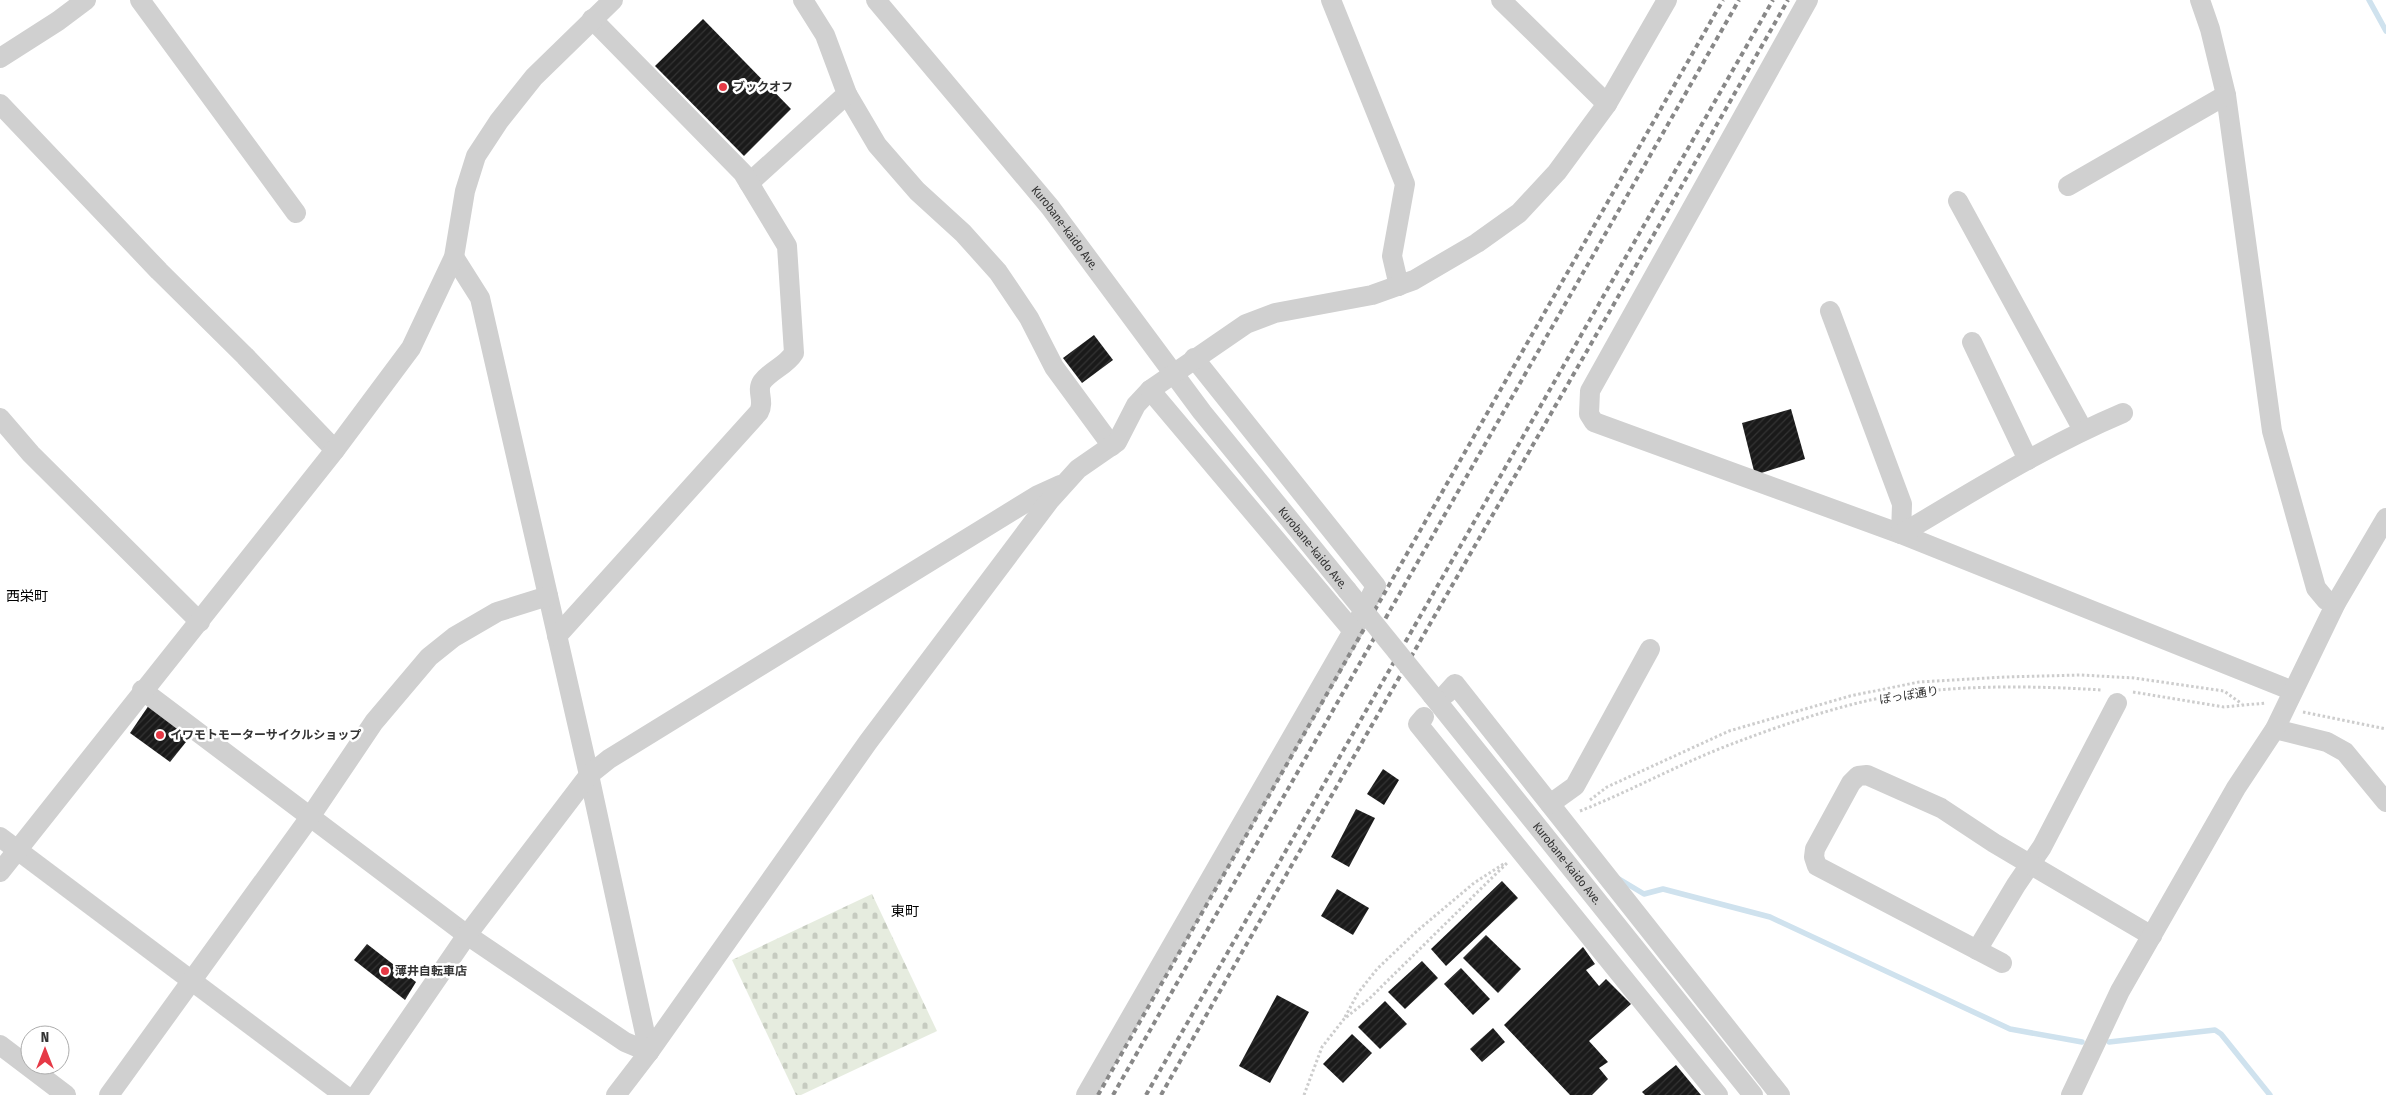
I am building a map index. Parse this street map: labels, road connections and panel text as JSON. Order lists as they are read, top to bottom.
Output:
{
  "streets": {
    "street": ["Kurobane-kaido Ave."],
    "path": ["ぽっぽ通り"]
  },
  "districts": ["西栄町", "東町"],
  "places": ["ブックオフ", "イワモトモーターサイクルショップ", "薄井自転車店"],
  "north": "top"
}
